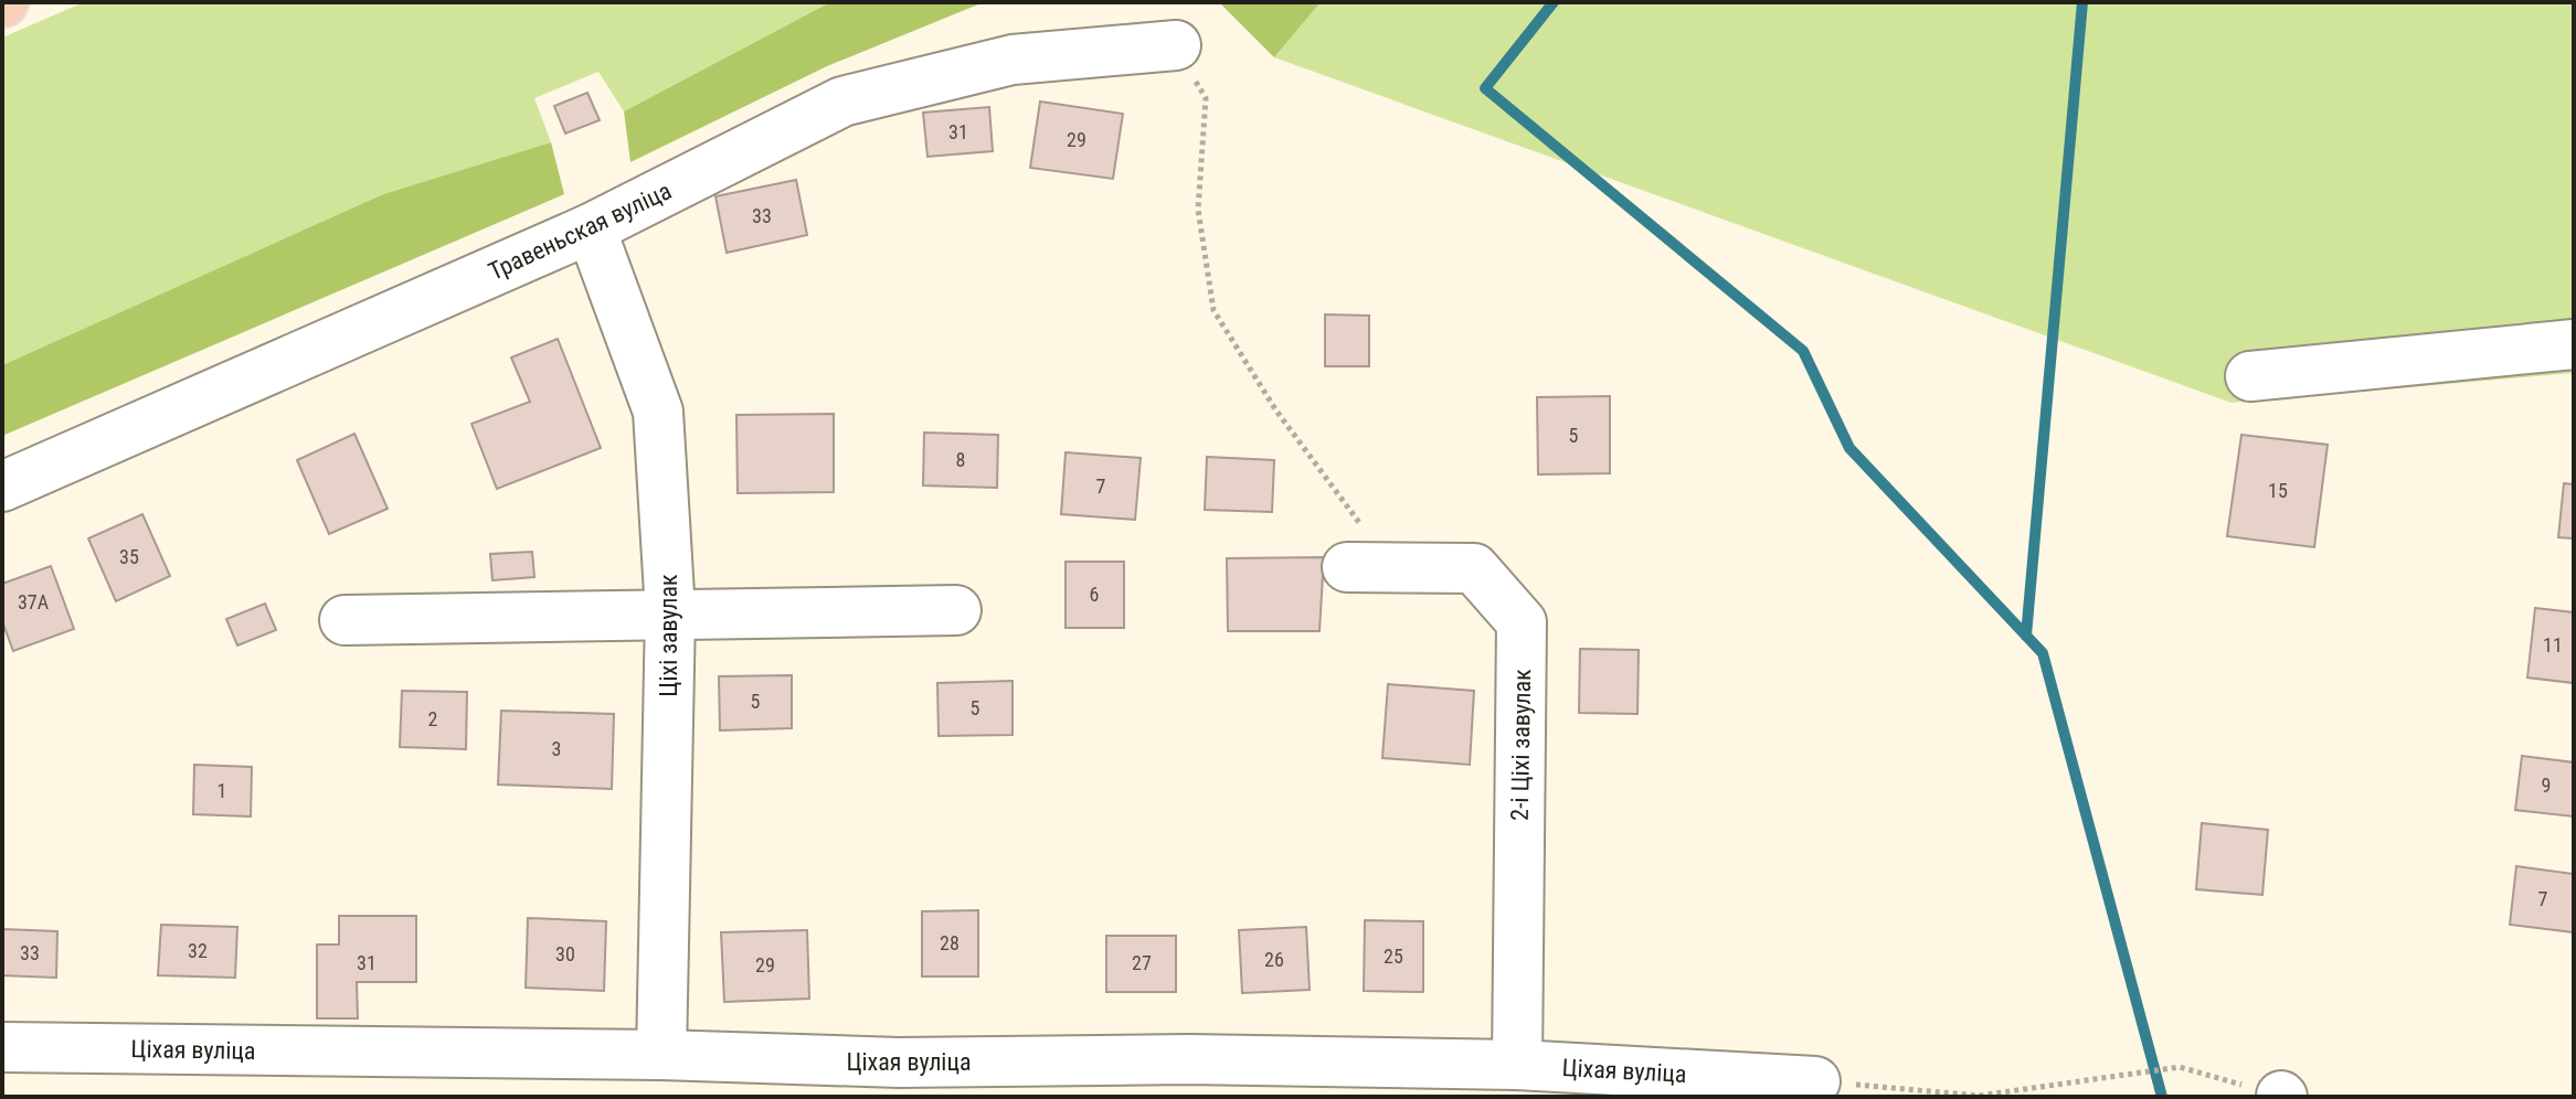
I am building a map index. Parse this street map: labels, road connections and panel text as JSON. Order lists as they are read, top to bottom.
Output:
{
  "streets": {
    "street": [
      "Травеньская вуліца",
      "Ціхі завулак",
      "2-і Ціхі завулак",
      "Ціхая вуліца"
    ]
  },
  "crossings": [
    ["Травеньская вуліца", "Ціхі завулак"],
    ["Ціхі завулак", "Ціхая вуліца"],
    ["2-і Ціхі завулак", "Ціхая вуліца"]
  ],
  "house_numbers": [
    "31",
    "29",
    "33",
    "5",
    "8",
    "7",
    "15",
    "35",
    "6",
    "37А",
    "11",
    "5",
    "5",
    "2",
    "3",
    "9",
    "1",
    "7",
    "28",
    "32",
    "33",
    "30",
    "25",
    "26",
    "31",
    "27",
    "29"
  ]
}
